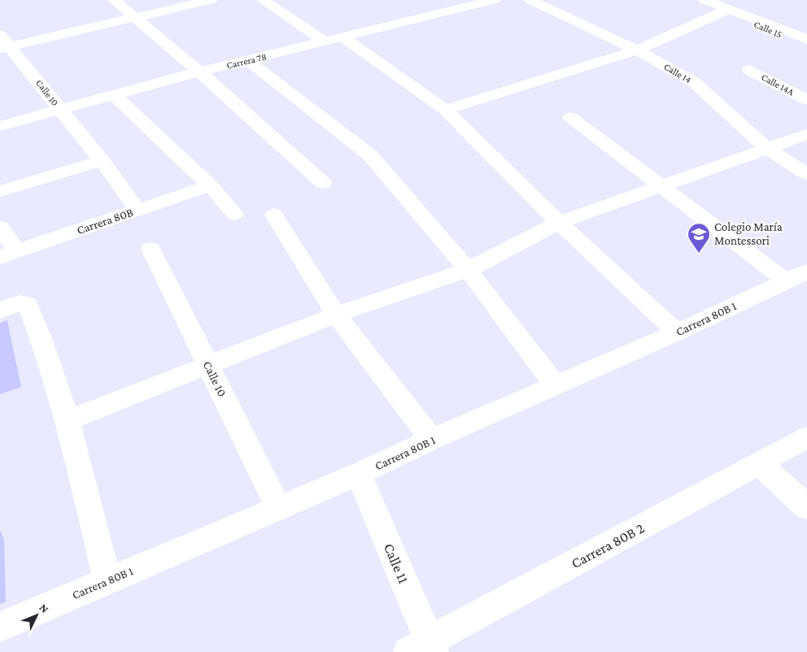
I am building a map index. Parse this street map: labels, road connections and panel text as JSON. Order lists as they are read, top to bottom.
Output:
{
  "streets": {
    "street": [
      "Calle 15",
      "Carrera 78",
      "Calle 14",
      "Calle 14A",
      "Calle 10",
      "Carrera 80B",
      "Carrera 80B 1",
      "Carrera 80B 2",
      "Calle 11"
    ]
  },
  "crossings": [
    ["Carrera 78", "Calle 10"],
    ["Calle 10", "Carrera 80B"],
    ["Calle 10", "Carrera 80B 1"],
    ["Carrera 80B 1", "Calle 11"],
    ["Carrera 80B 2", "Calle 11"]
  ],
  "places": {
    "school or university": ["Colegio María Montessori"]
  },
  "north": "top right"
}
